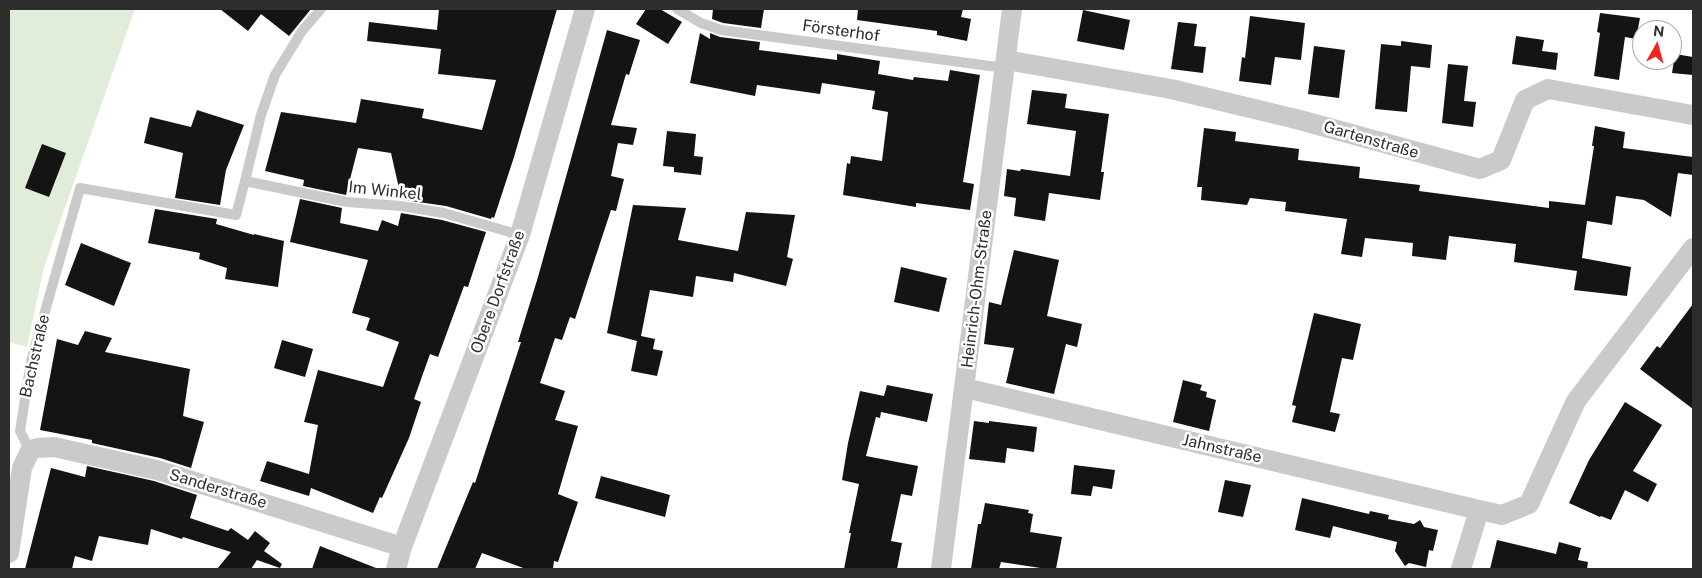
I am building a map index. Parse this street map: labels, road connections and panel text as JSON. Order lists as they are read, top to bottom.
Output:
{
  "streets": {
    "street": [
      "Gartenstraße",
      "Heinrich-Ohm-Straße",
      "Obere Dorfstraße",
      "Jahnstraße",
      "Sanderstraße"
    ],
    "lane": ["Försterhof", "Im Winkel", "Bachstraße"]
  },
  "crossings": [
    ["Försterhof", "Gartenstraße"],
    ["Försterhof", "Heinrich-Ohm-Straße"],
    ["Gartenstraße", "Heinrich-Ohm-Straße"],
    ["Im Winkel", "Obere Dorfstraße"],
    ["Im Winkel", "Bachstraße"],
    ["Heinrich-Ohm-Straße", "Jahnstraße"],
    ["Obere Dorfstraße", "Sanderstraße"],
    ["Bachstraße", "Sanderstraße"]
  ],
  "north": "top"
}
